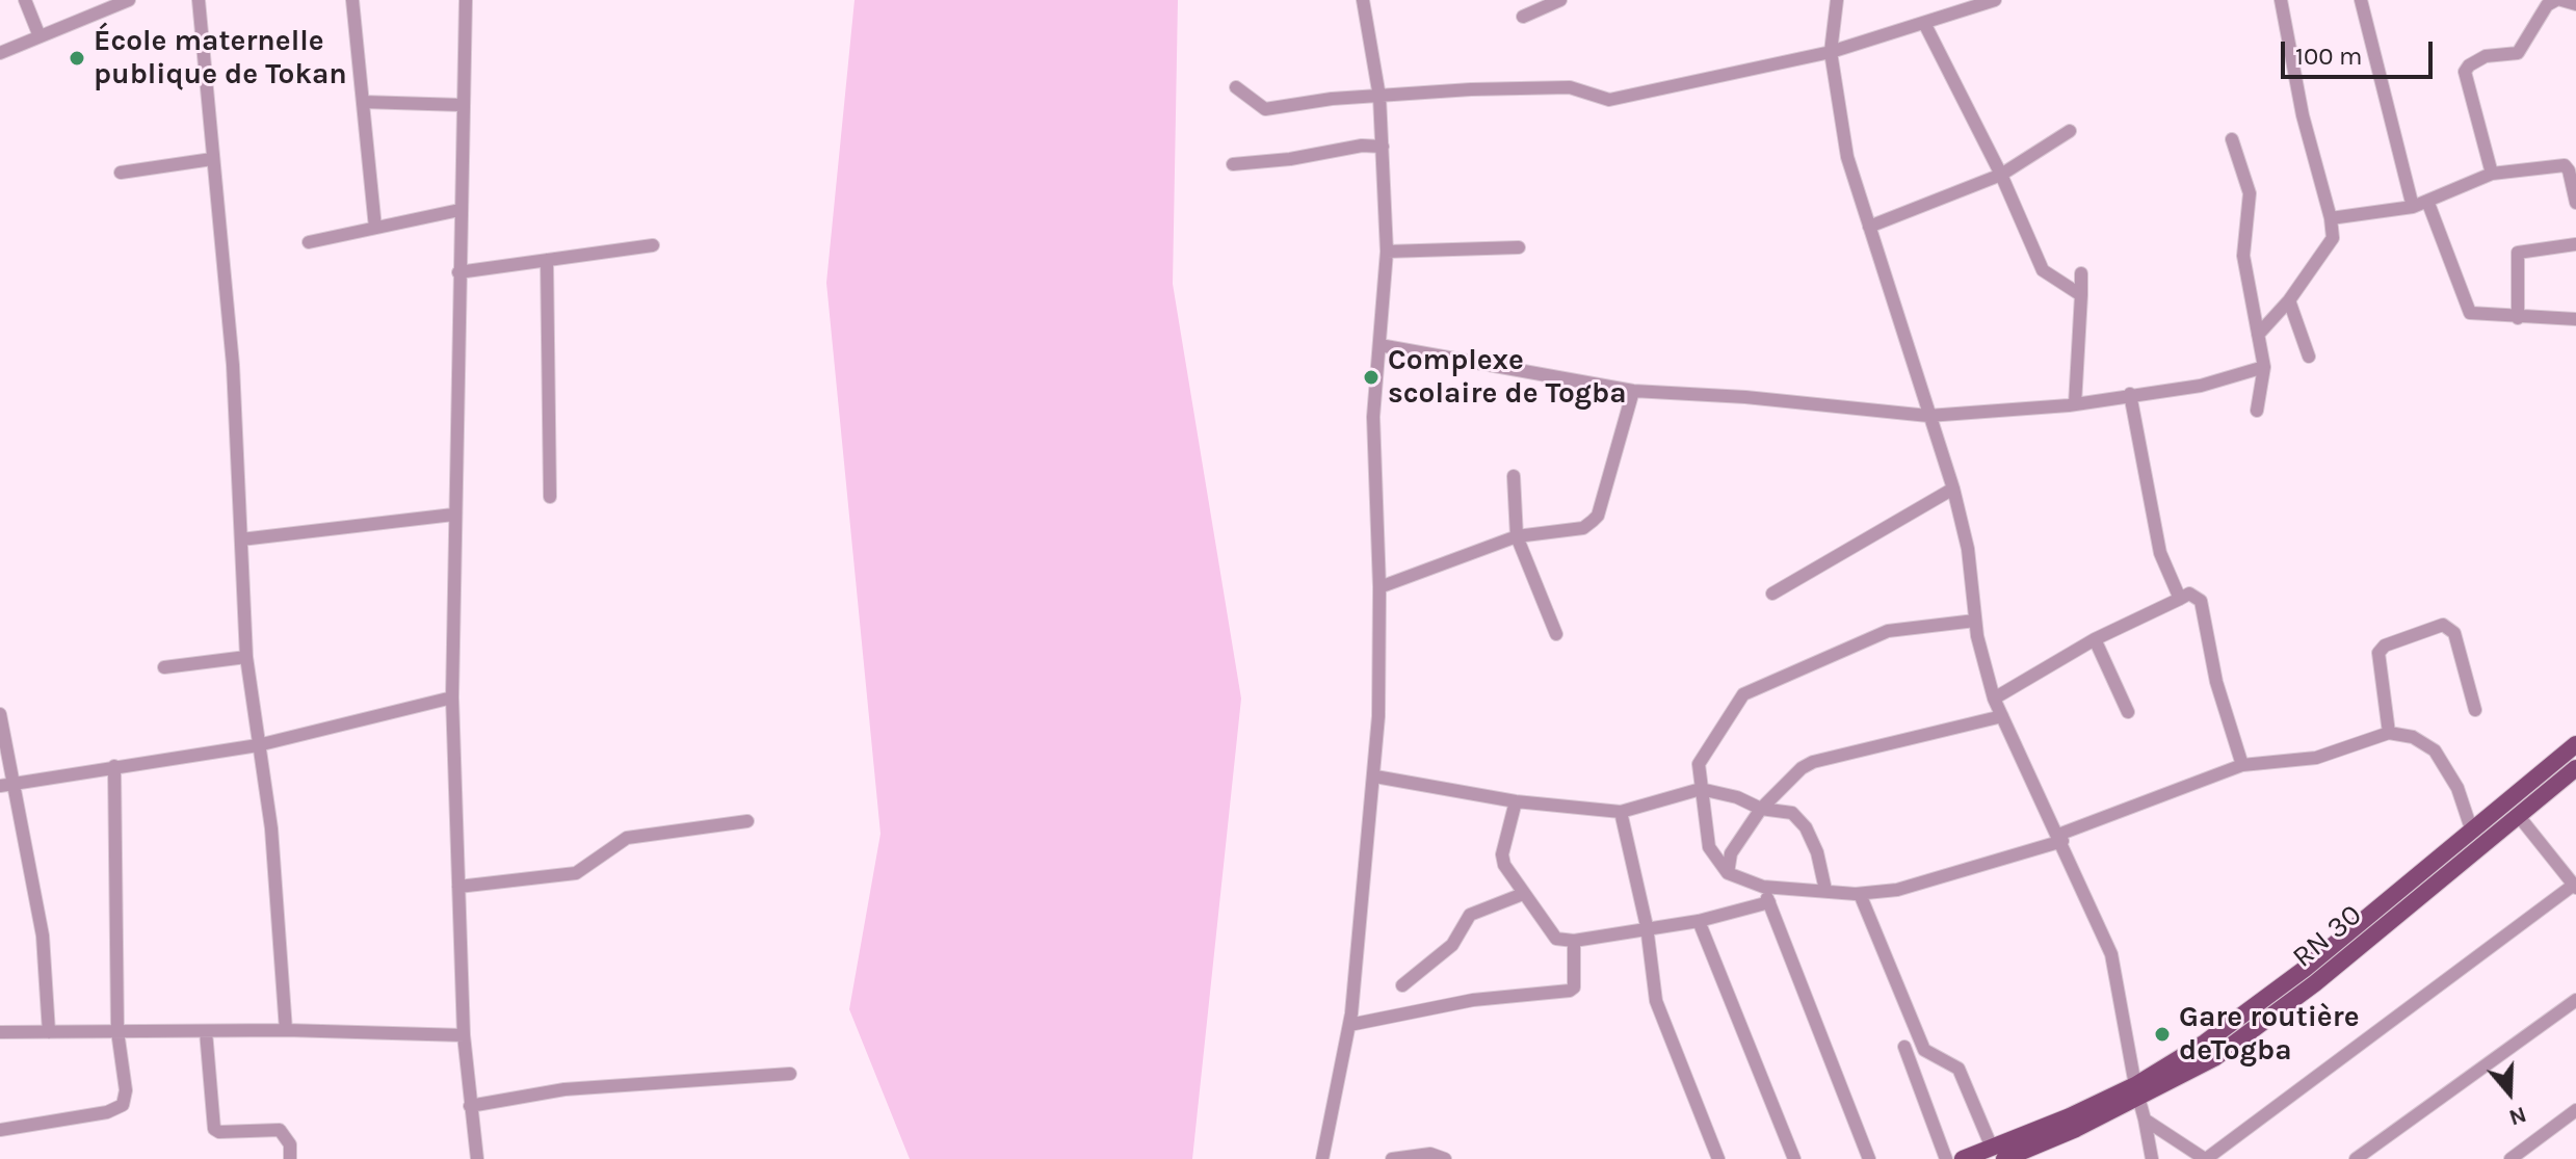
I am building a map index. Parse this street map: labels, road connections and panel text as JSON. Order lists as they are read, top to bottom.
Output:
{
  "streets": {
    "main road": ["RN 30"]
  },
  "places": ["École maternelle publique de Tokan", "Complexe scolaire de Togba", "Gare routière deTogba"],
  "scale_bar": "100 m",
  "north": "bottom"
}
